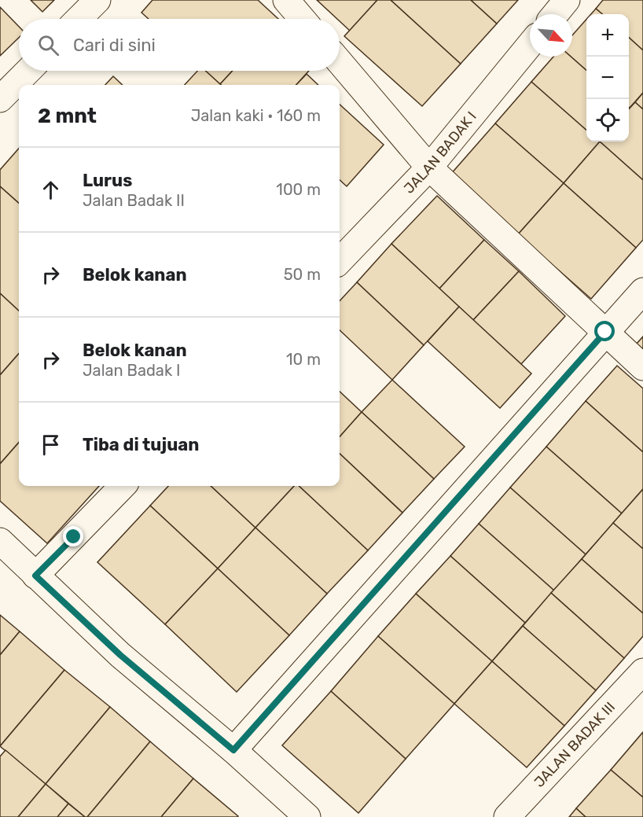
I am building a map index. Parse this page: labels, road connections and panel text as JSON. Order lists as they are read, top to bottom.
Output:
{
  "streets": {
    "street": ["JALAN BADAK I", "JALAN BADAK III"]
  },
  "north": "bottom right",
  "page": {
    "map_buttons": ["+", "−"],
    "search": "Cari di sini",
    "heading": ["2 mnt", "Jalan kaki · 160 m"],
    "list": [
      ["Lurus", "Jalan Badak II", "100 m"],
      ["Belok kanan", "50 m"],
      ["Belok kanan", "Jalan Badak I", "10 m"],
      "Tiba di tujuan"
    ]
  }
}
